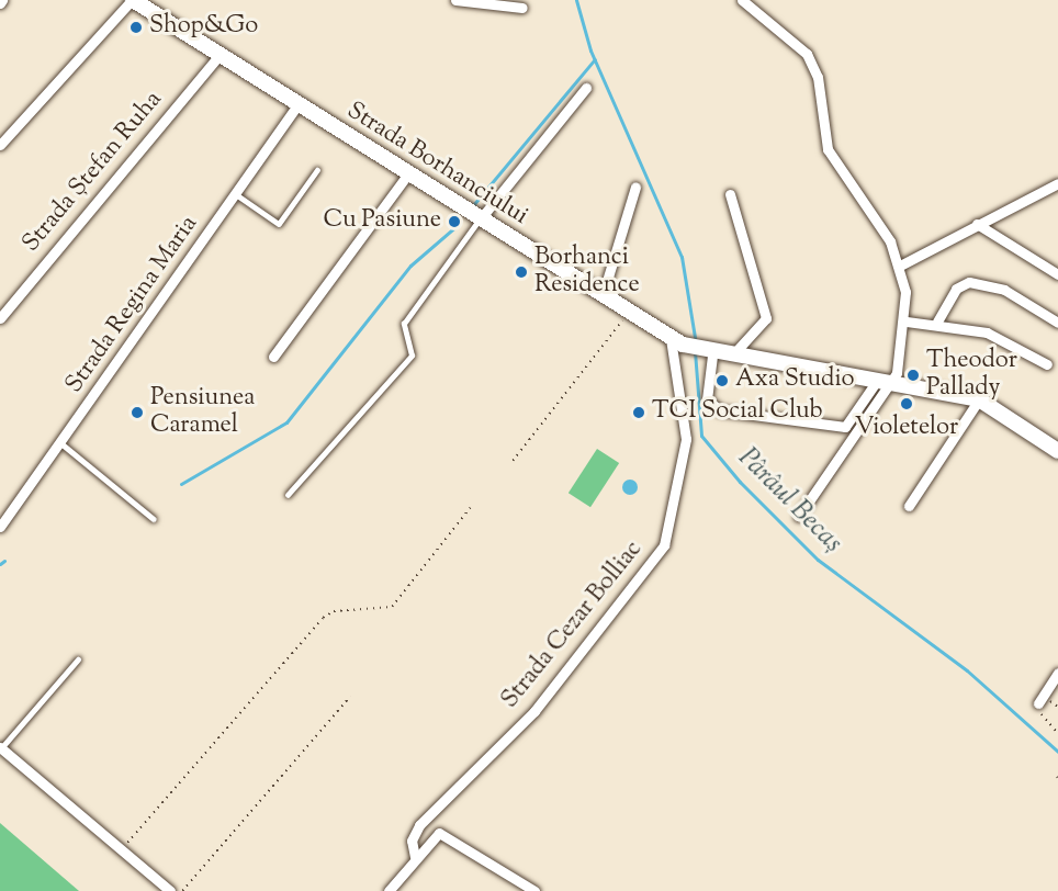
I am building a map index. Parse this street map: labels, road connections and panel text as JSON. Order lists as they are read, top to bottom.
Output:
{
  "streets": {
    "main road": ["Strada Borhanciului"],
    "street": ["Strada Ștefan Ruha", "Strada Regina Maria", "Strada Cezar Bolliac"]
  },
  "crossings": [
    ["Strada Borhanciului", "Strada Ștefan Ruha"],
    ["Strada Borhanciului", "Strada Regina Maria"],
    ["Strada Borhanciului", "Strada Cezar Bolliac"]
  ],
  "water": ["Pârâul Becaș"],
  "places": [
    "Shop&Go",
    "Cu Pasiune",
    "Borhanci Residence",
    "Theodor Pallady",
    "Axa Studio",
    "Violetelor",
    "Pensiunea Caramel",
    "TCI Social Club"
  ]
}
